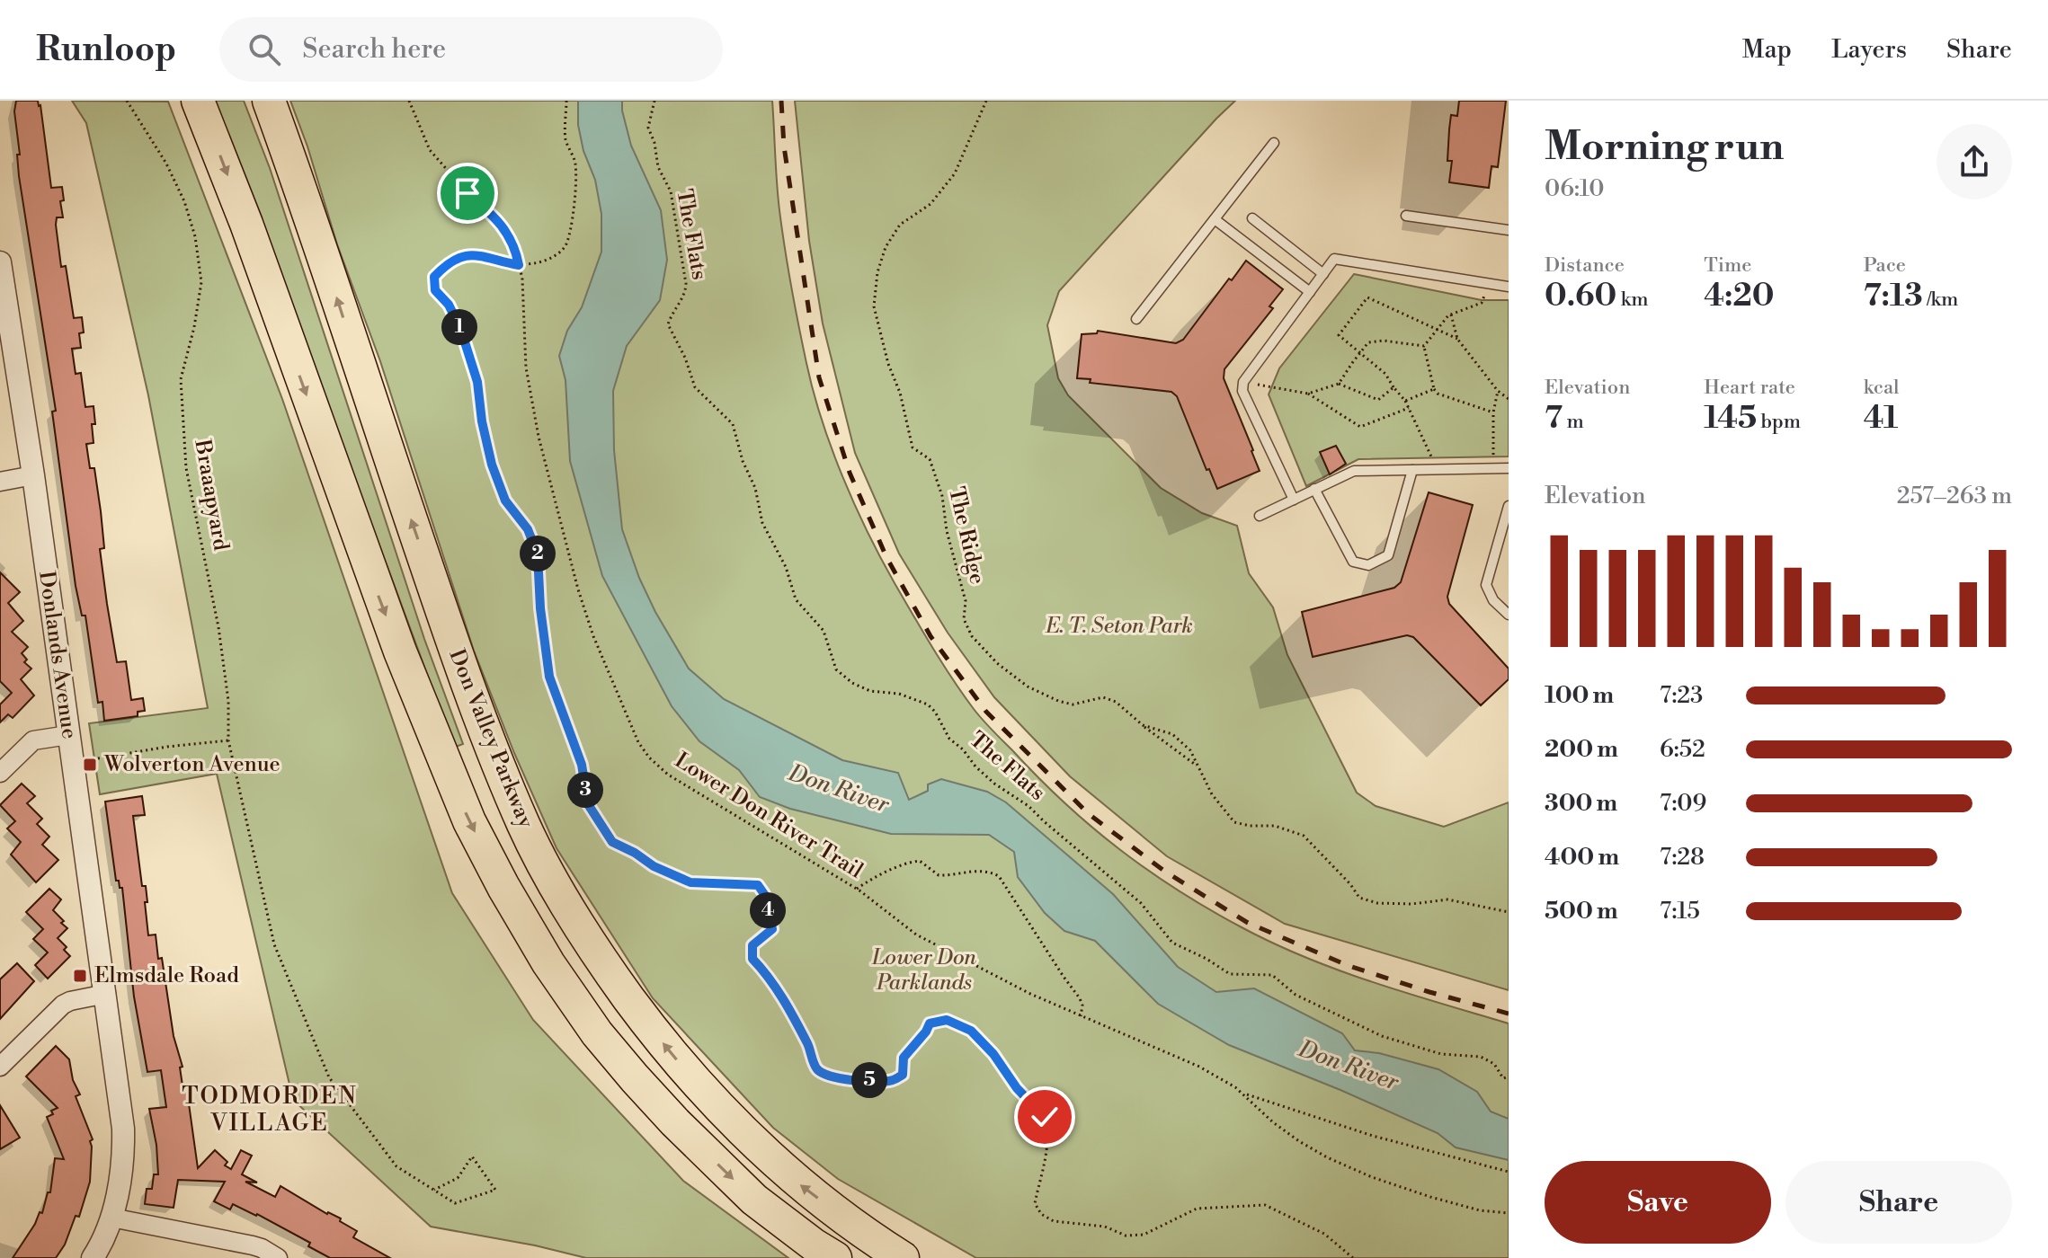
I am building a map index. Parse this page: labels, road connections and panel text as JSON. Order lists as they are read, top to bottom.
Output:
{
  "streets": {
    "highway": ["Don Valley Parkway"],
    "street": ["Donlands Avenue"],
    "path": [
      "The Flats",
      "Braaapyard",
      "The Ridge",
      "Lower Don River Trail"
    ]
  },
  "districts": ["TODMORDEN VILLAGE"],
  "water": ["Don River"],
  "parks": ["E. T. Seton Park", "Lower Don Parklands"],
  "places": {
    "transit": ["Wolverton Avenue", "Elmsdale Road"]
  },
  "page": {
    "header": "Runloop",
    "search": "Search here",
    "nav": ["Map", "Layers", "Share"],
    "heading": ["Morning run", "06:10"],
    "stats": [
      ["Distance", "0.60 km"],
      ["Time", "4:20"],
      ["Pace", "7:13 /km"],
      ["Elevation", "7 m"],
      ["Heart rate", "145 bpm"],
      ["kcal", "41"]
    ],
    "pins": [
      "1",
      "2",
      "3",
      "4",
      "5"
    ],
    "chart": ["Elevation", "257–263 m"],
    "list": [
      {
        "name": "100 m",
        "note": "7:23"
      },
      {
        "name": "200 m",
        "note": "6:52"
      },
      {
        "name": "300 m",
        "note": "7:09"
      },
      {
        "name": "400 m",
        "note": "7:28"
      },
      {
        "name": "500 m",
        "note": "7:15"
      }
    ],
    "buttons": ["Save", "Share"]
  }
}
